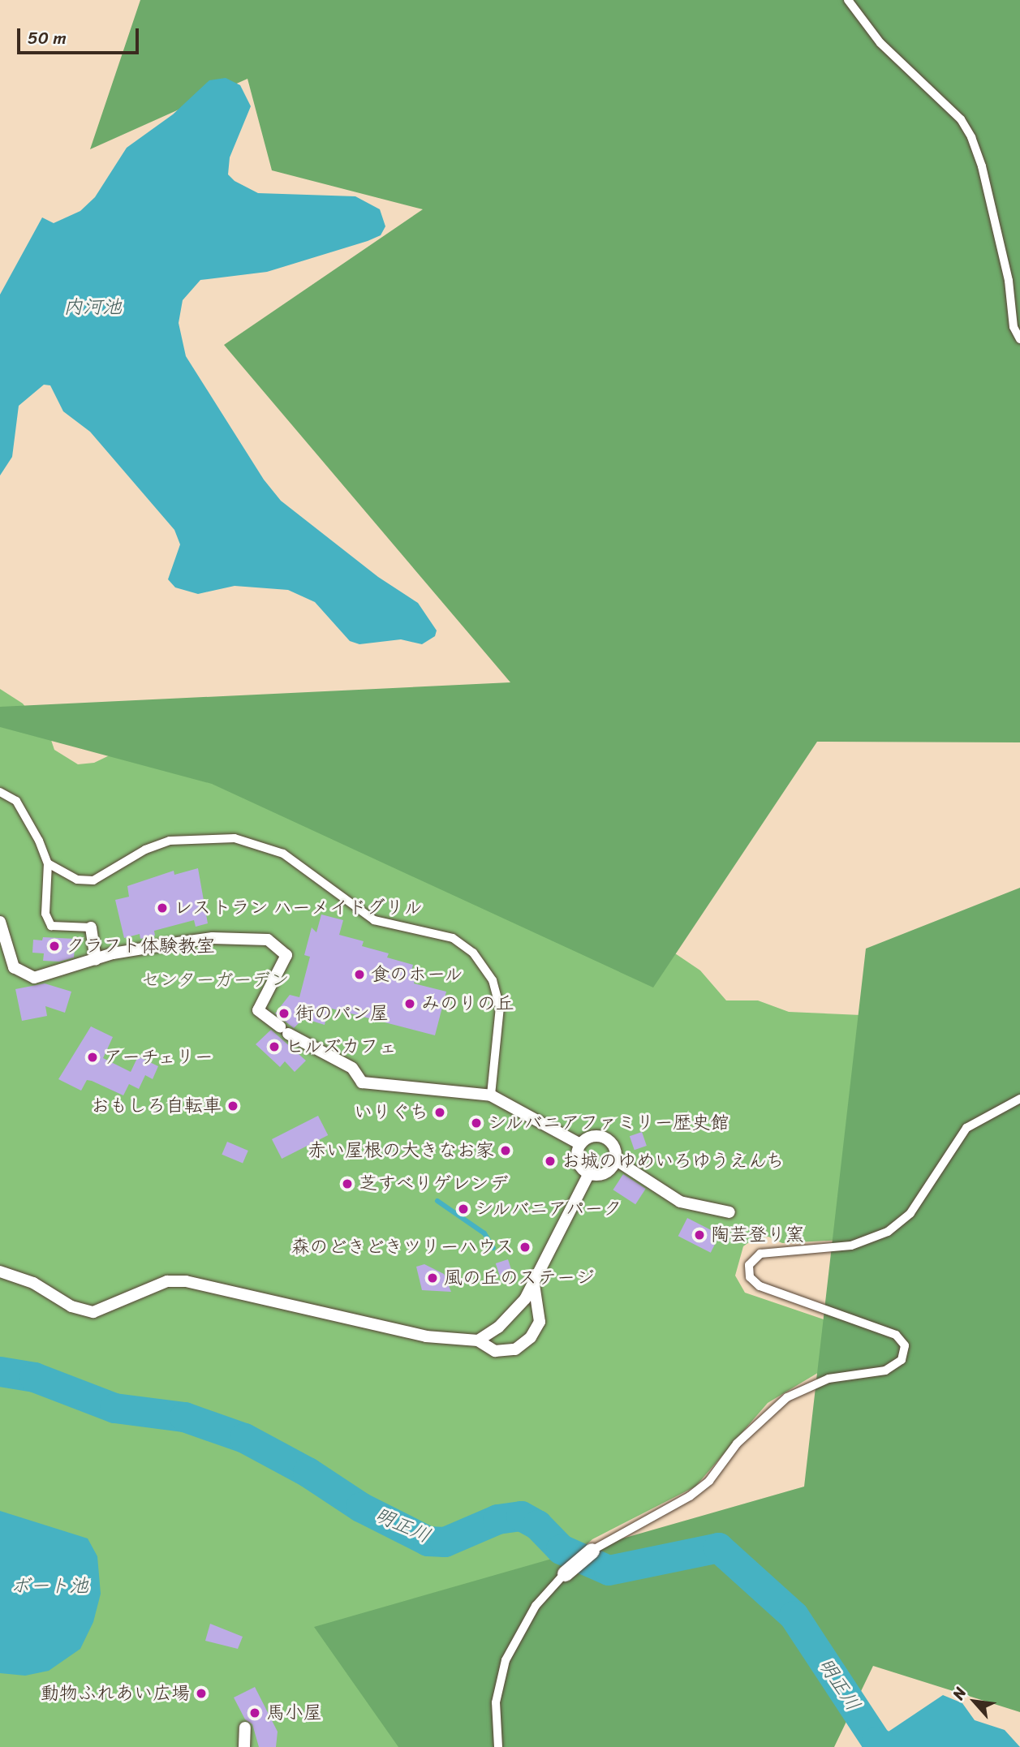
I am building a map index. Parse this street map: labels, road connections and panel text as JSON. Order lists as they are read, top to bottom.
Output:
{
  "water": ["内河池", "明正川", "ボート池"],
  "parks": ["センターガーデン"],
  "places": [
    "レストラン ハーメイドグリル",
    "クラフト体験教室",
    "食のホール",
    "みのりの丘",
    "街のパン屋",
    "ヒルズカフェ",
    "アーチェリー",
    "おもしろ自転車",
    "いりぐち",
    "シルバニアファミリー歴史館",
    "赤い屋根の大きなお家",
    "お城のゆめいろゆうえんち",
    "芝すべりゲレンデ",
    "シルバニアパーク",
    "陶芸登り窯",
    "森のどきどきツリーハウス",
    "風の丘のステージ",
    "動物ふれあい広場",
    "馬小屋"
  ],
  "scale_bar": "50 m",
  "north": "top left"
}
